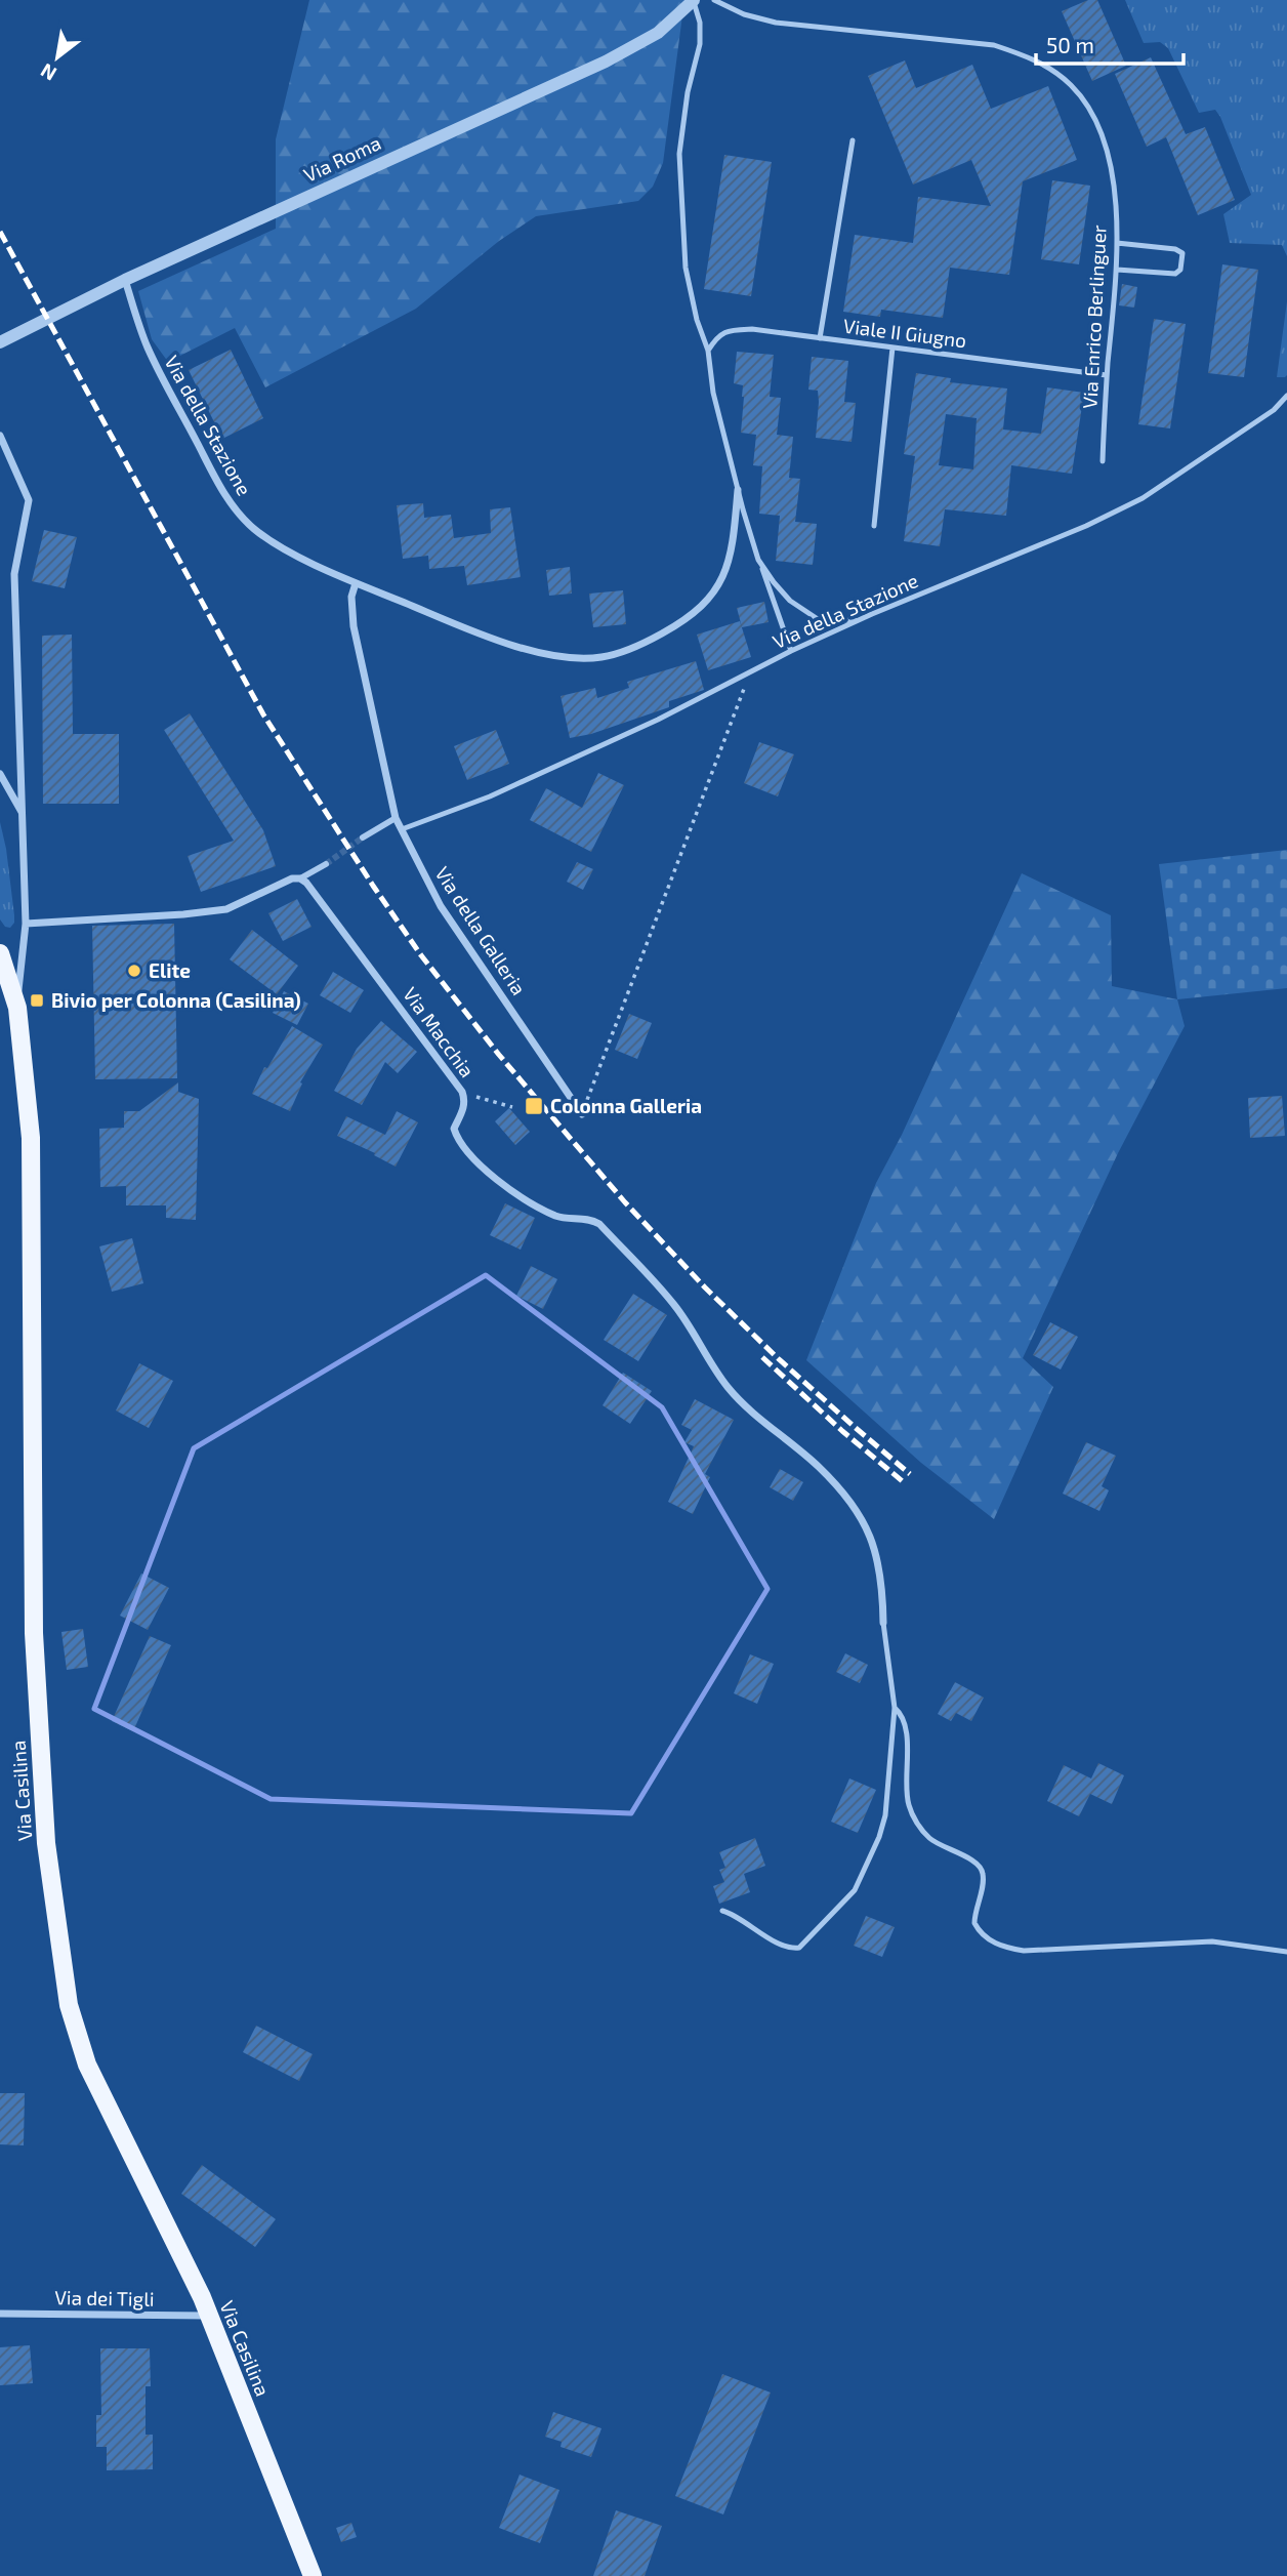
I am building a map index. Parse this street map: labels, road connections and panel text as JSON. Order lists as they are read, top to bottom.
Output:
{
  "streets": {
    "main road": ["Via Casilina"],
    "street": [
      "Via Roma",
      "Via della Stazione",
      "Via della Galleria",
      "Via Macchia",
      "Via dei Tigli"
    ],
    "lane": ["Via Enrico Berlinguer", "Viale II Giugno"]
  },
  "crossings": [
    ["Via Roma", "Viale II Giugno"],
    ["Via Roma", "Via della Stazione"],
    ["Via Enrico Berlinguer", "Viale II Giugno"],
    ["Via della Stazione", "Via della Galleria"],
    ["Via Casilina", "Via dei Tigli"]
  ],
  "places": {
    "other": ["Elite"],
    "transit": ["Bivio per Colonna (Casilina)", "Colonna Galleria"]
  },
  "scale_bar": "50 m",
  "north": "bottom left"
}
